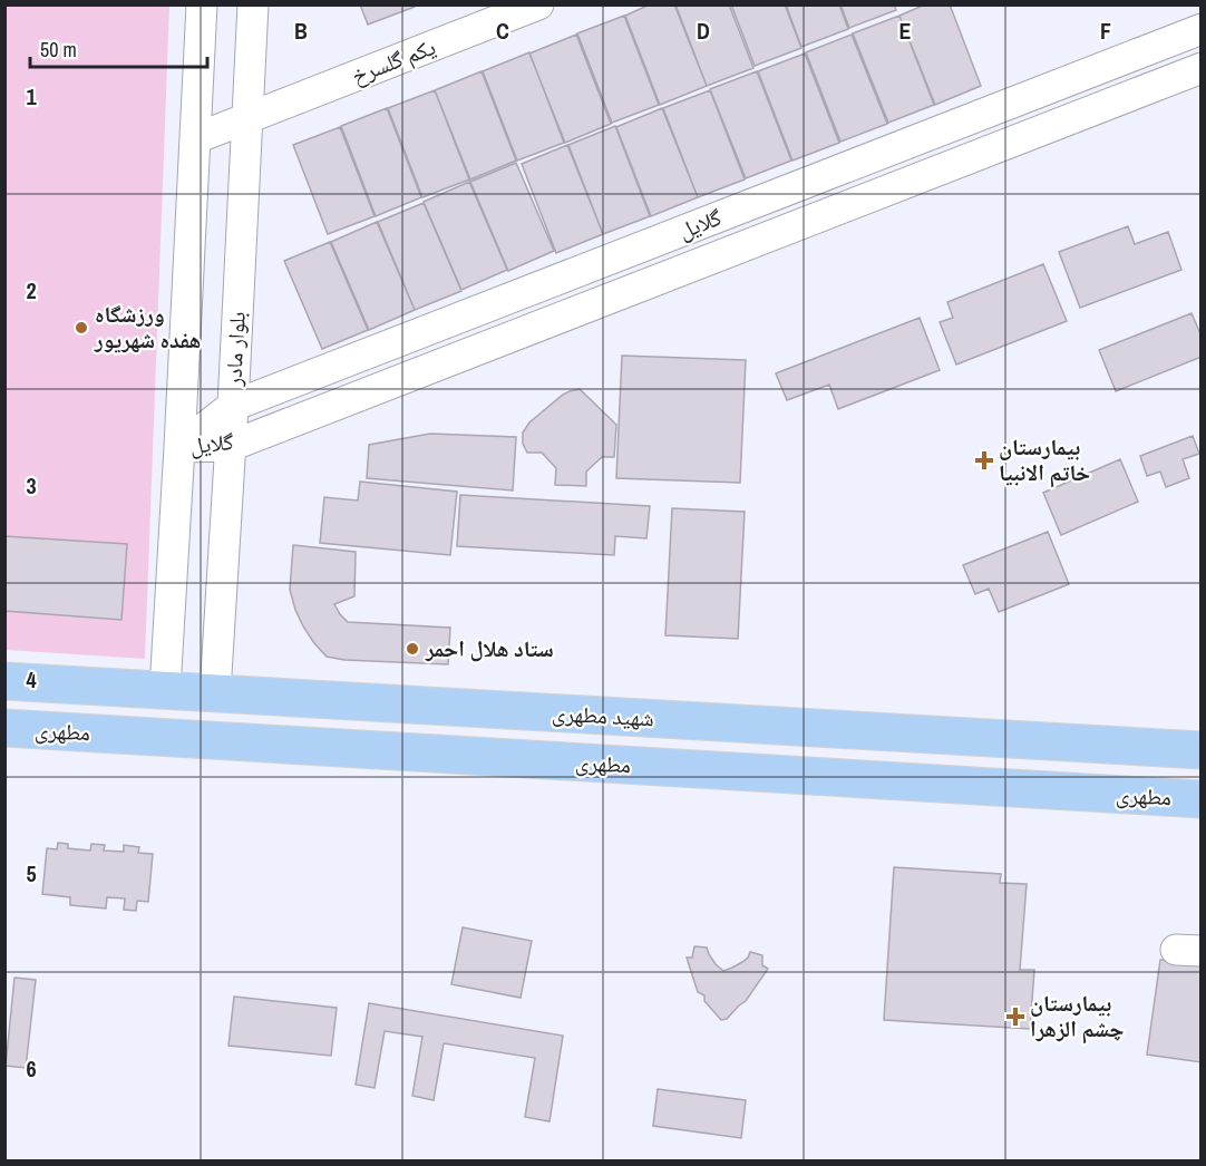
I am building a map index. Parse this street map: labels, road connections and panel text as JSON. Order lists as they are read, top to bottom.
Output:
{
  "streets": {
    "main road": ["شهید مطهری", "مطهری"],
    "street": ["یکم گلسرخ", "گلایل", "بلوار مادر"]
  },
  "crossings": [
    ["یکم گلسرخ", "بلوار مادر"],
    ["گلایل", "بلوار مادر"],
    ["بلوار مادر", "شهید مطهری"]
  ],
  "places": {
    "other": ["ورزشگاه هفده شهریور", "ستاد هلال احمر"],
    "health": ["بیمارستان خاتم الانبیا", "بیمارستان چشم الزهرا"]
  },
  "scale_bar": "50 m",
  "grid": {
    "columns": [
      "B",
      "C",
      "D",
      "E",
      "F"
    ],
    "rows": [
      "1",
      "2",
      "3",
      "4",
      "5",
      "6"
    ]
  }
}
